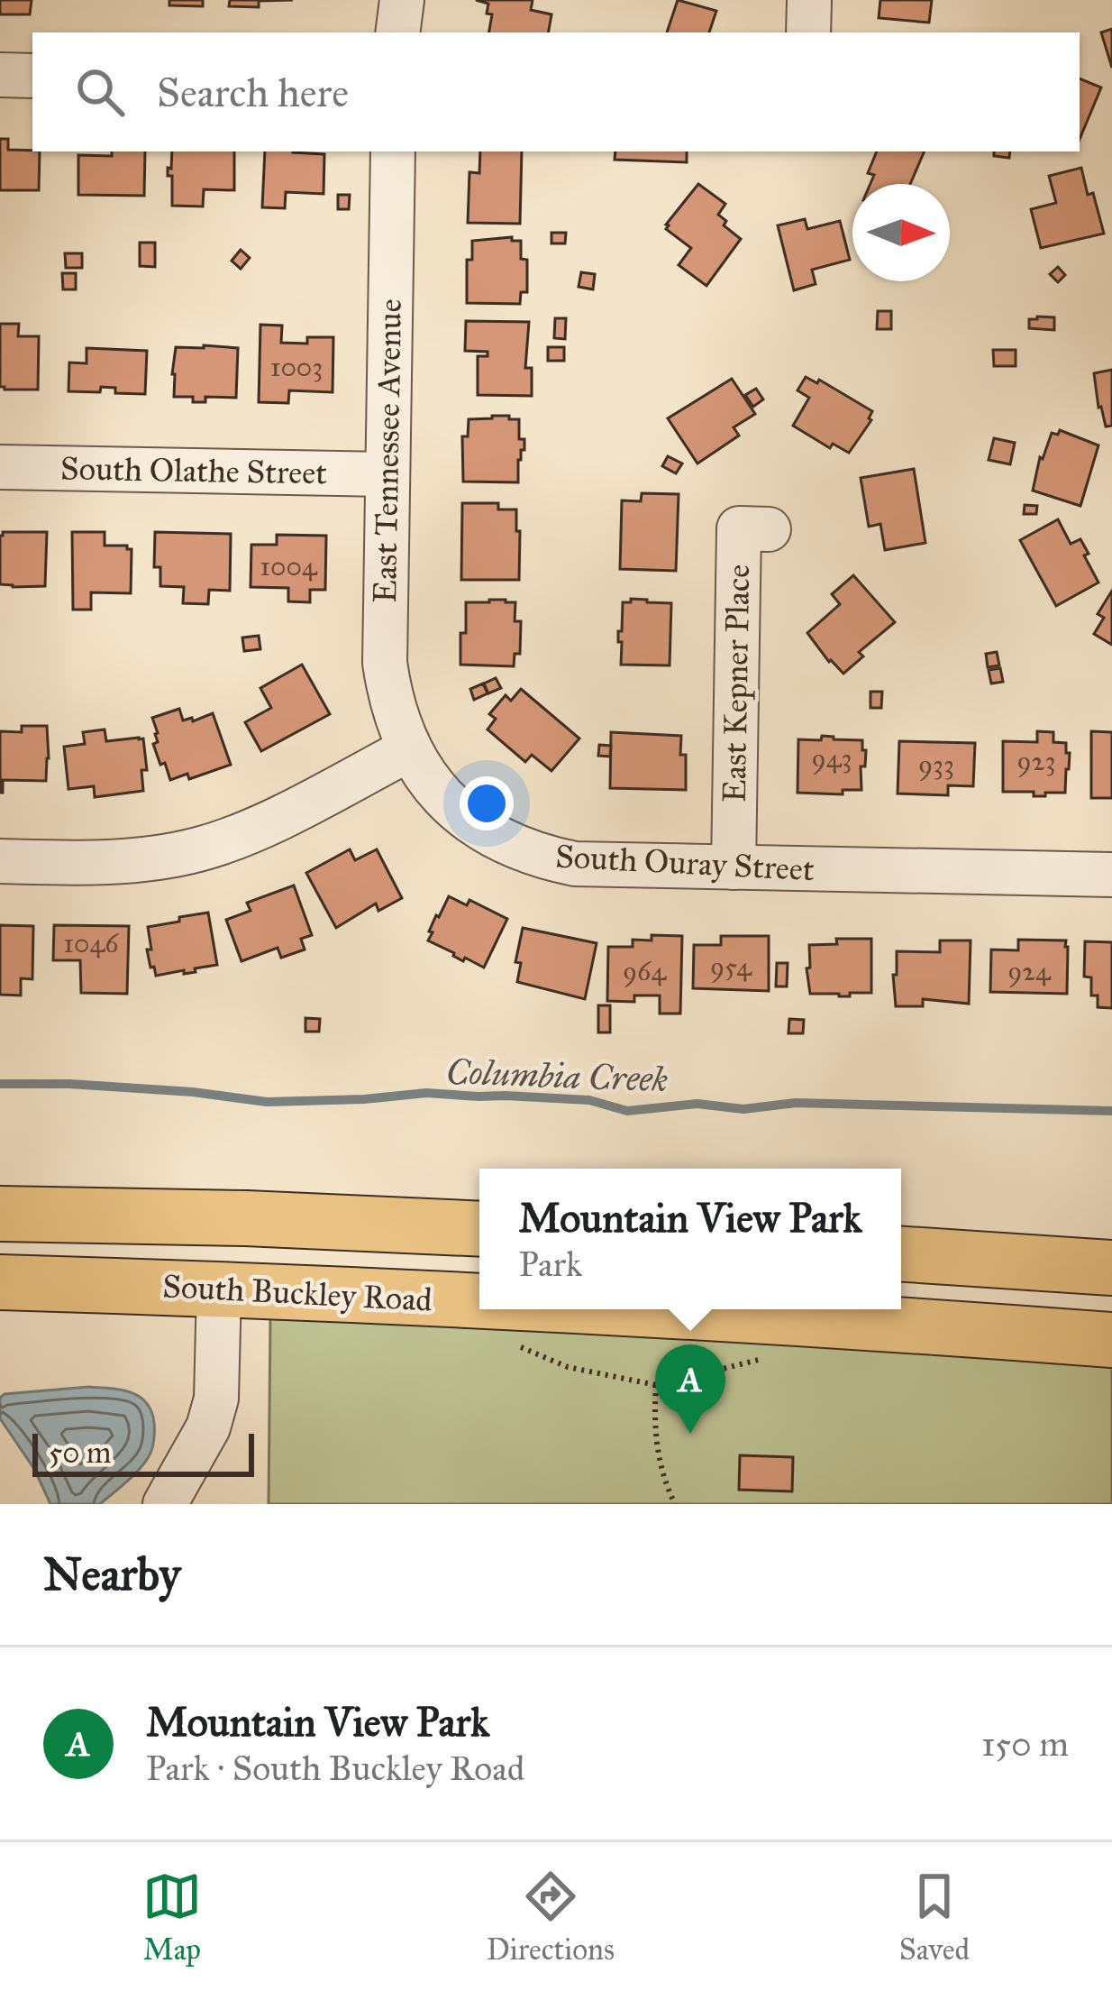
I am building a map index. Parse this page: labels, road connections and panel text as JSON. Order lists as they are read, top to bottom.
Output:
{
  "streets": {
    "main road": ["South Buckley Road"],
    "street": [
      "East Tennessee Avenue",
      "South Olathe Street",
      "East Kepner Place",
      "South Ouray Street"
    ]
  },
  "crossings": [
    ["East Tennessee Avenue", "South Olathe Street"],
    ["East Tennessee Avenue", "South Ouray Street"],
    ["East Kepner Place", "South Ouray Street"]
  ],
  "water": ["Columbia Creek"],
  "house_numbers": [
    "1003",
    "1004",
    "943",
    "923",
    "933",
    "1046",
    "954",
    "964",
    "924"
  ],
  "scale_bar": "50 m",
  "north": "right",
  "page": {
    "search": "Search here",
    "popup": ["Mountain View Park", "Park"],
    "pins": "A",
    "scale": "50 m",
    "heading": "Nearby",
    "list": [
      {
        "mark": "A",
        "name": "Mountain View Park",
        "note": "Park · South Buckley Road",
        "value": "150 m"
      }
    ],
    "nav": ["Map", "Directions", "Saved"]
  }
}
